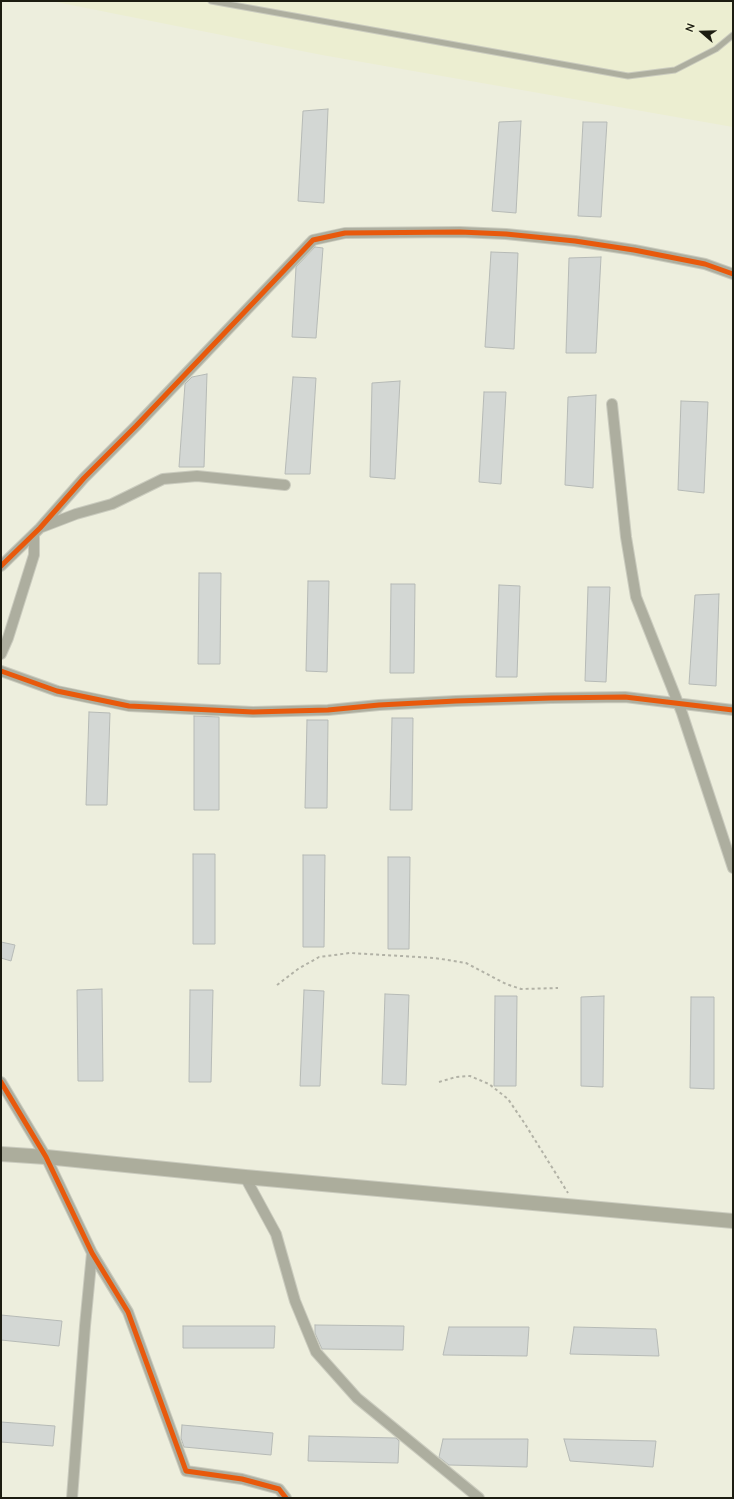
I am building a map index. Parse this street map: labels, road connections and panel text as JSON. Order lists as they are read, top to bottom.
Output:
{
  "north": "left"
}
